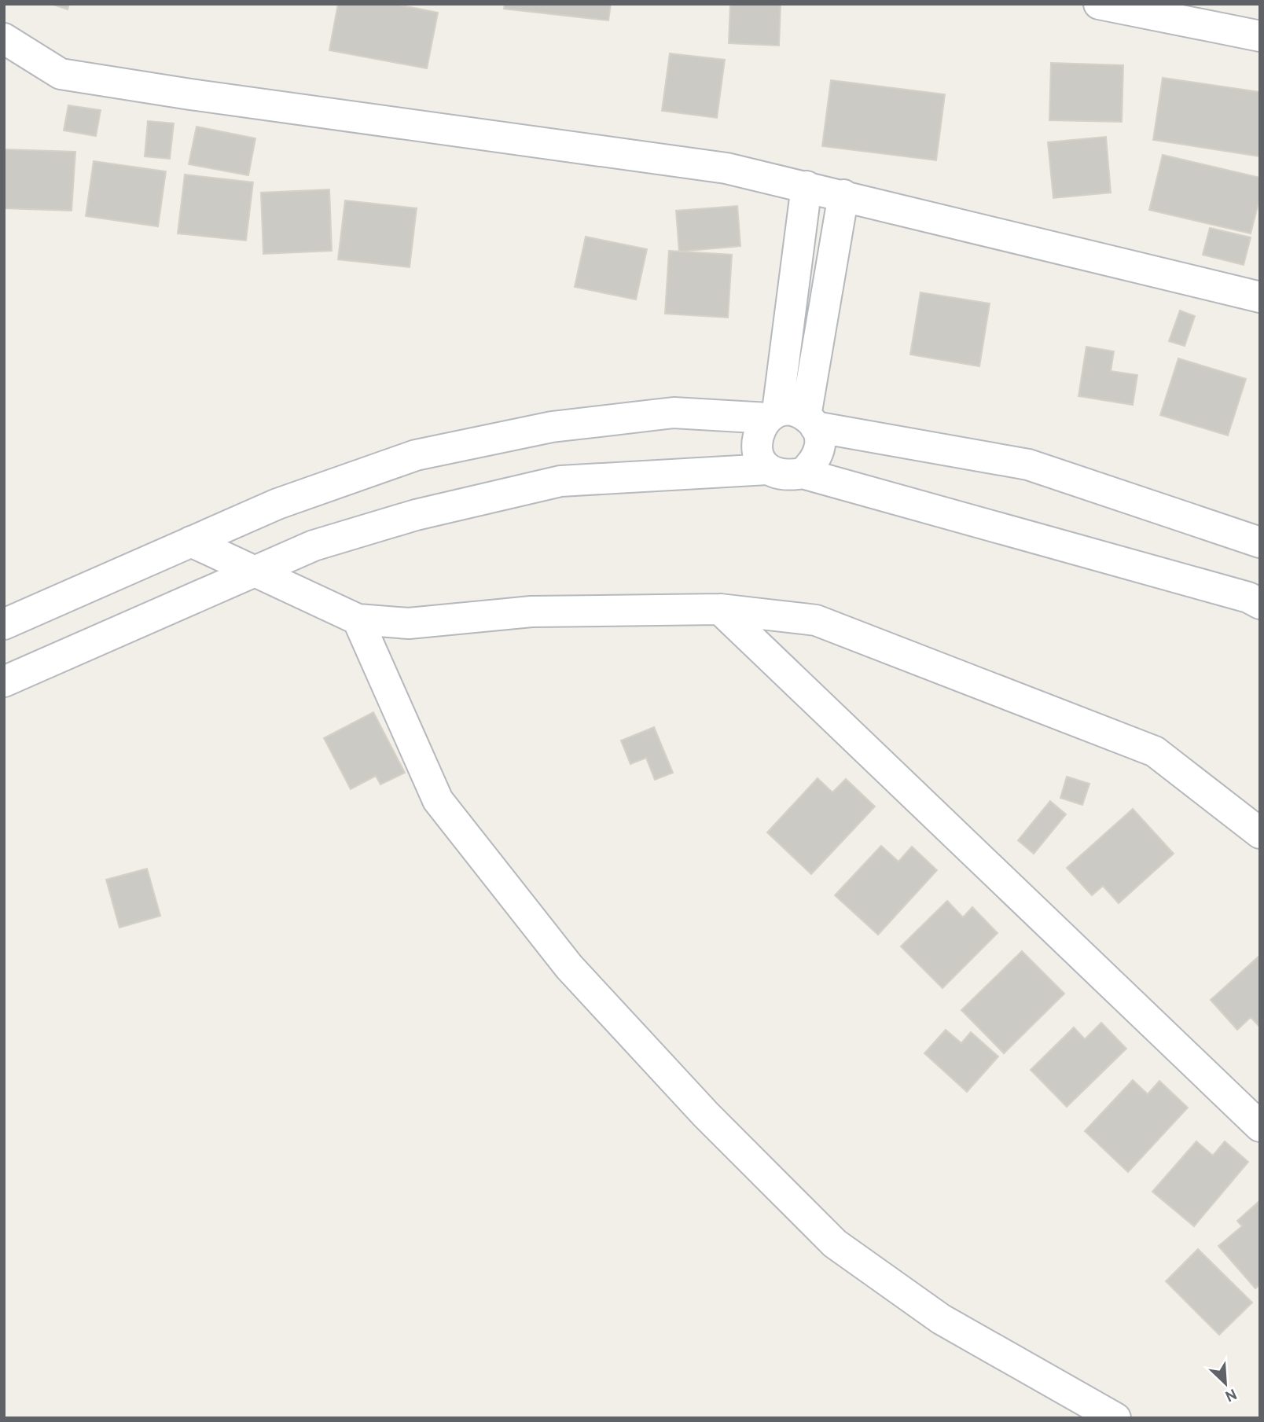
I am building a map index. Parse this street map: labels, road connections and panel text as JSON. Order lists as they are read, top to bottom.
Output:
{
  "north": "bottom right"
}
